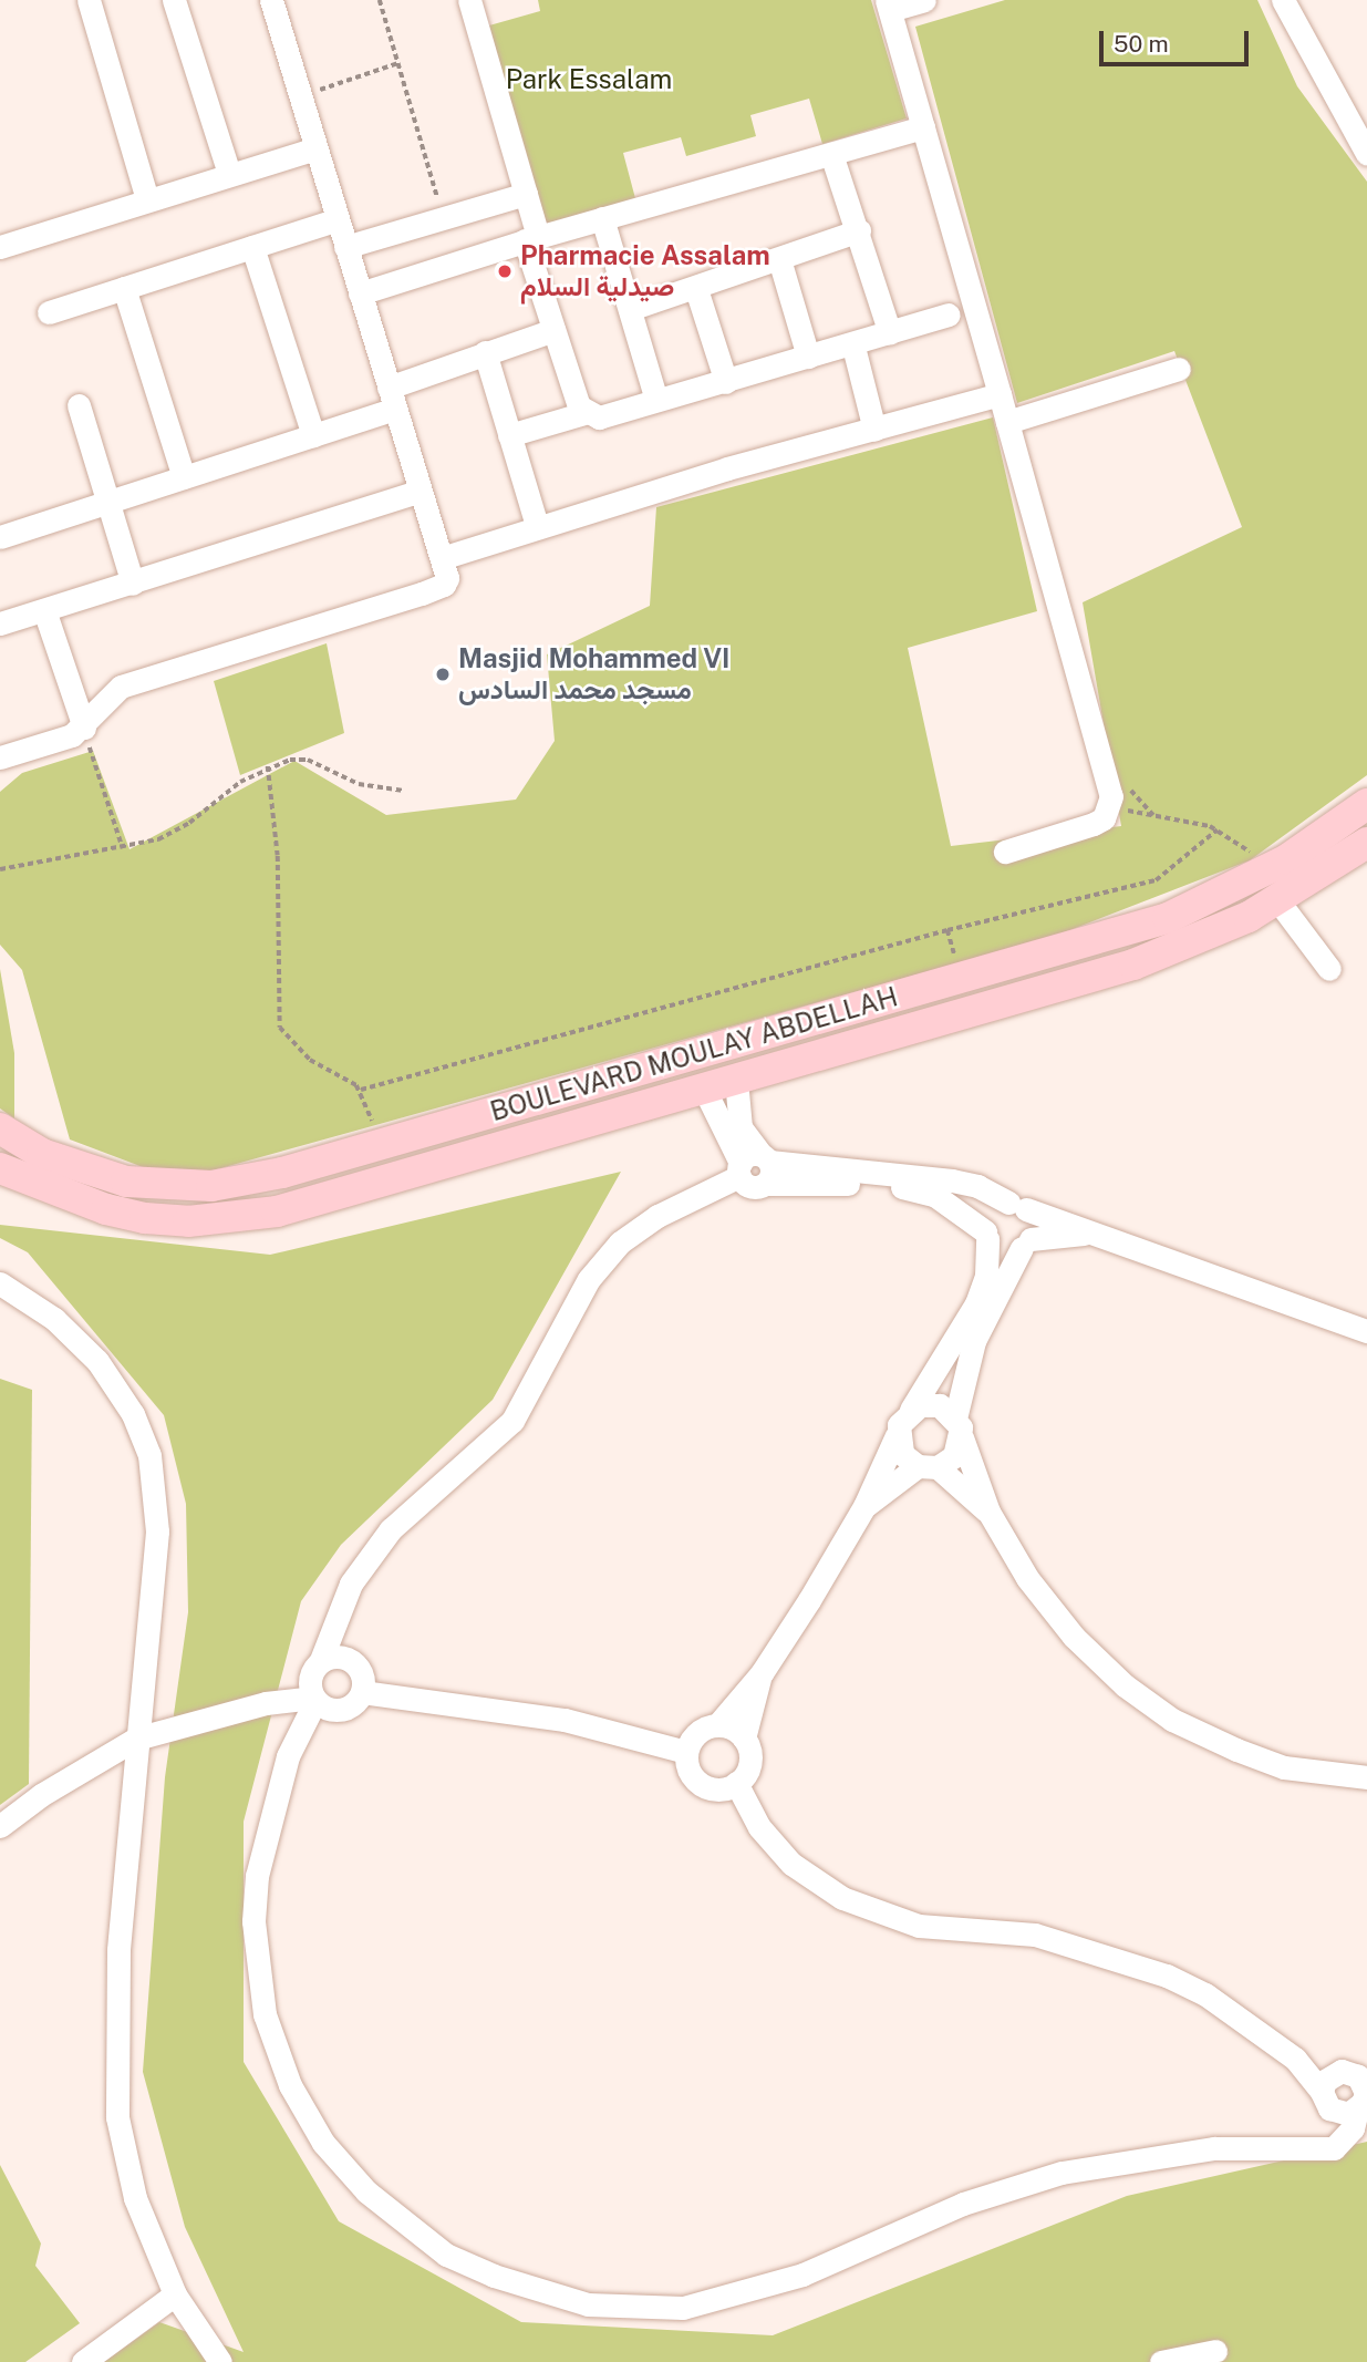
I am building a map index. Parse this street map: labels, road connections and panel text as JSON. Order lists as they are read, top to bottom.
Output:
{
  "streets": {
    "main road": ["BOULEVARD MOULAY ABDELLAH"]
  },
  "parks": ["Park Essalam"],
  "places": ["Pharmacie Assalam صيدلية السلام", "Masjid Mohammed VI مسجد محمد السادس"],
  "scale_bar": "50 m"
}
